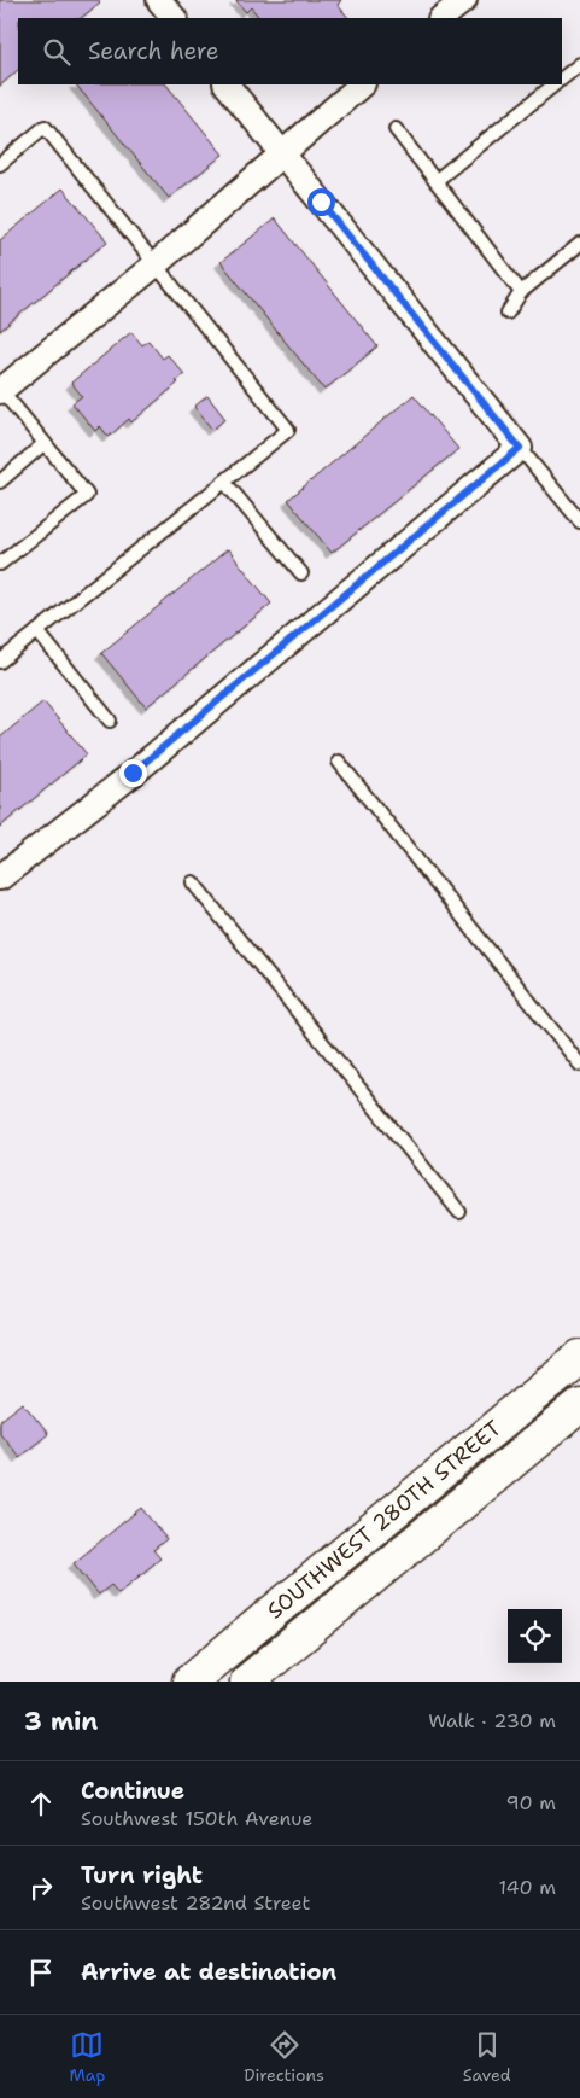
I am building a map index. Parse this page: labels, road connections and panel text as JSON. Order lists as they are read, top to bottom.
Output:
{
  "streets": {
    "street": ["SOUTHWEST 280TH STREET"]
  },
  "page": {
    "search": "Search here",
    "heading": ["3 min", "Walk · 230 m"],
    "list": [
      ["Continue", "Southwest 150th Avenue", "90 m"],
      ["Turn right", "Southwest 282nd Street", "140 m"],
      "Arrive at destination"
    ],
    "nav": ["Map", "Directions", "Saved"]
  }
}
